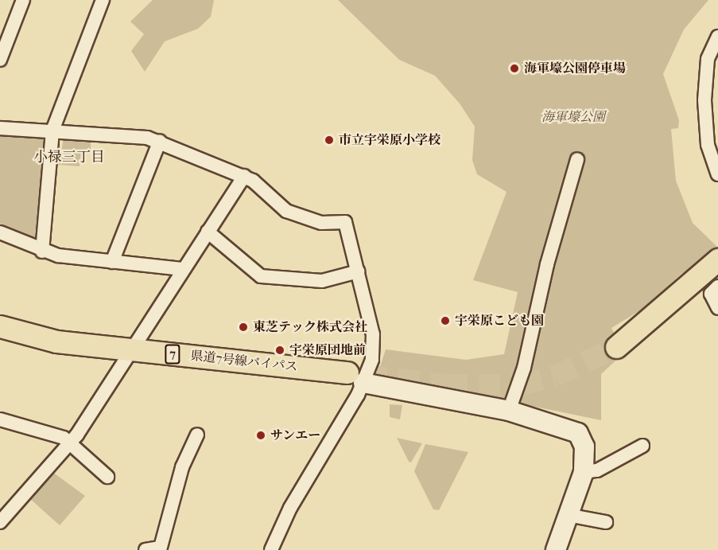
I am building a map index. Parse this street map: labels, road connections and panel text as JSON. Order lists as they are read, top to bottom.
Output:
{
  "streets": {
    "main road": ["7", "県道7号線バイパス"]
  },
  "districts": ["小禄三丁目"],
  "parks": ["海軍壕公園"],
  "places": [
    "海軍壕公園停車場",
    "市立宇栄原小学校",
    "宇栄原こども園",
    "東芝テック株式会社",
    "宇栄原団地前",
    "サンエー"
  ]
}
